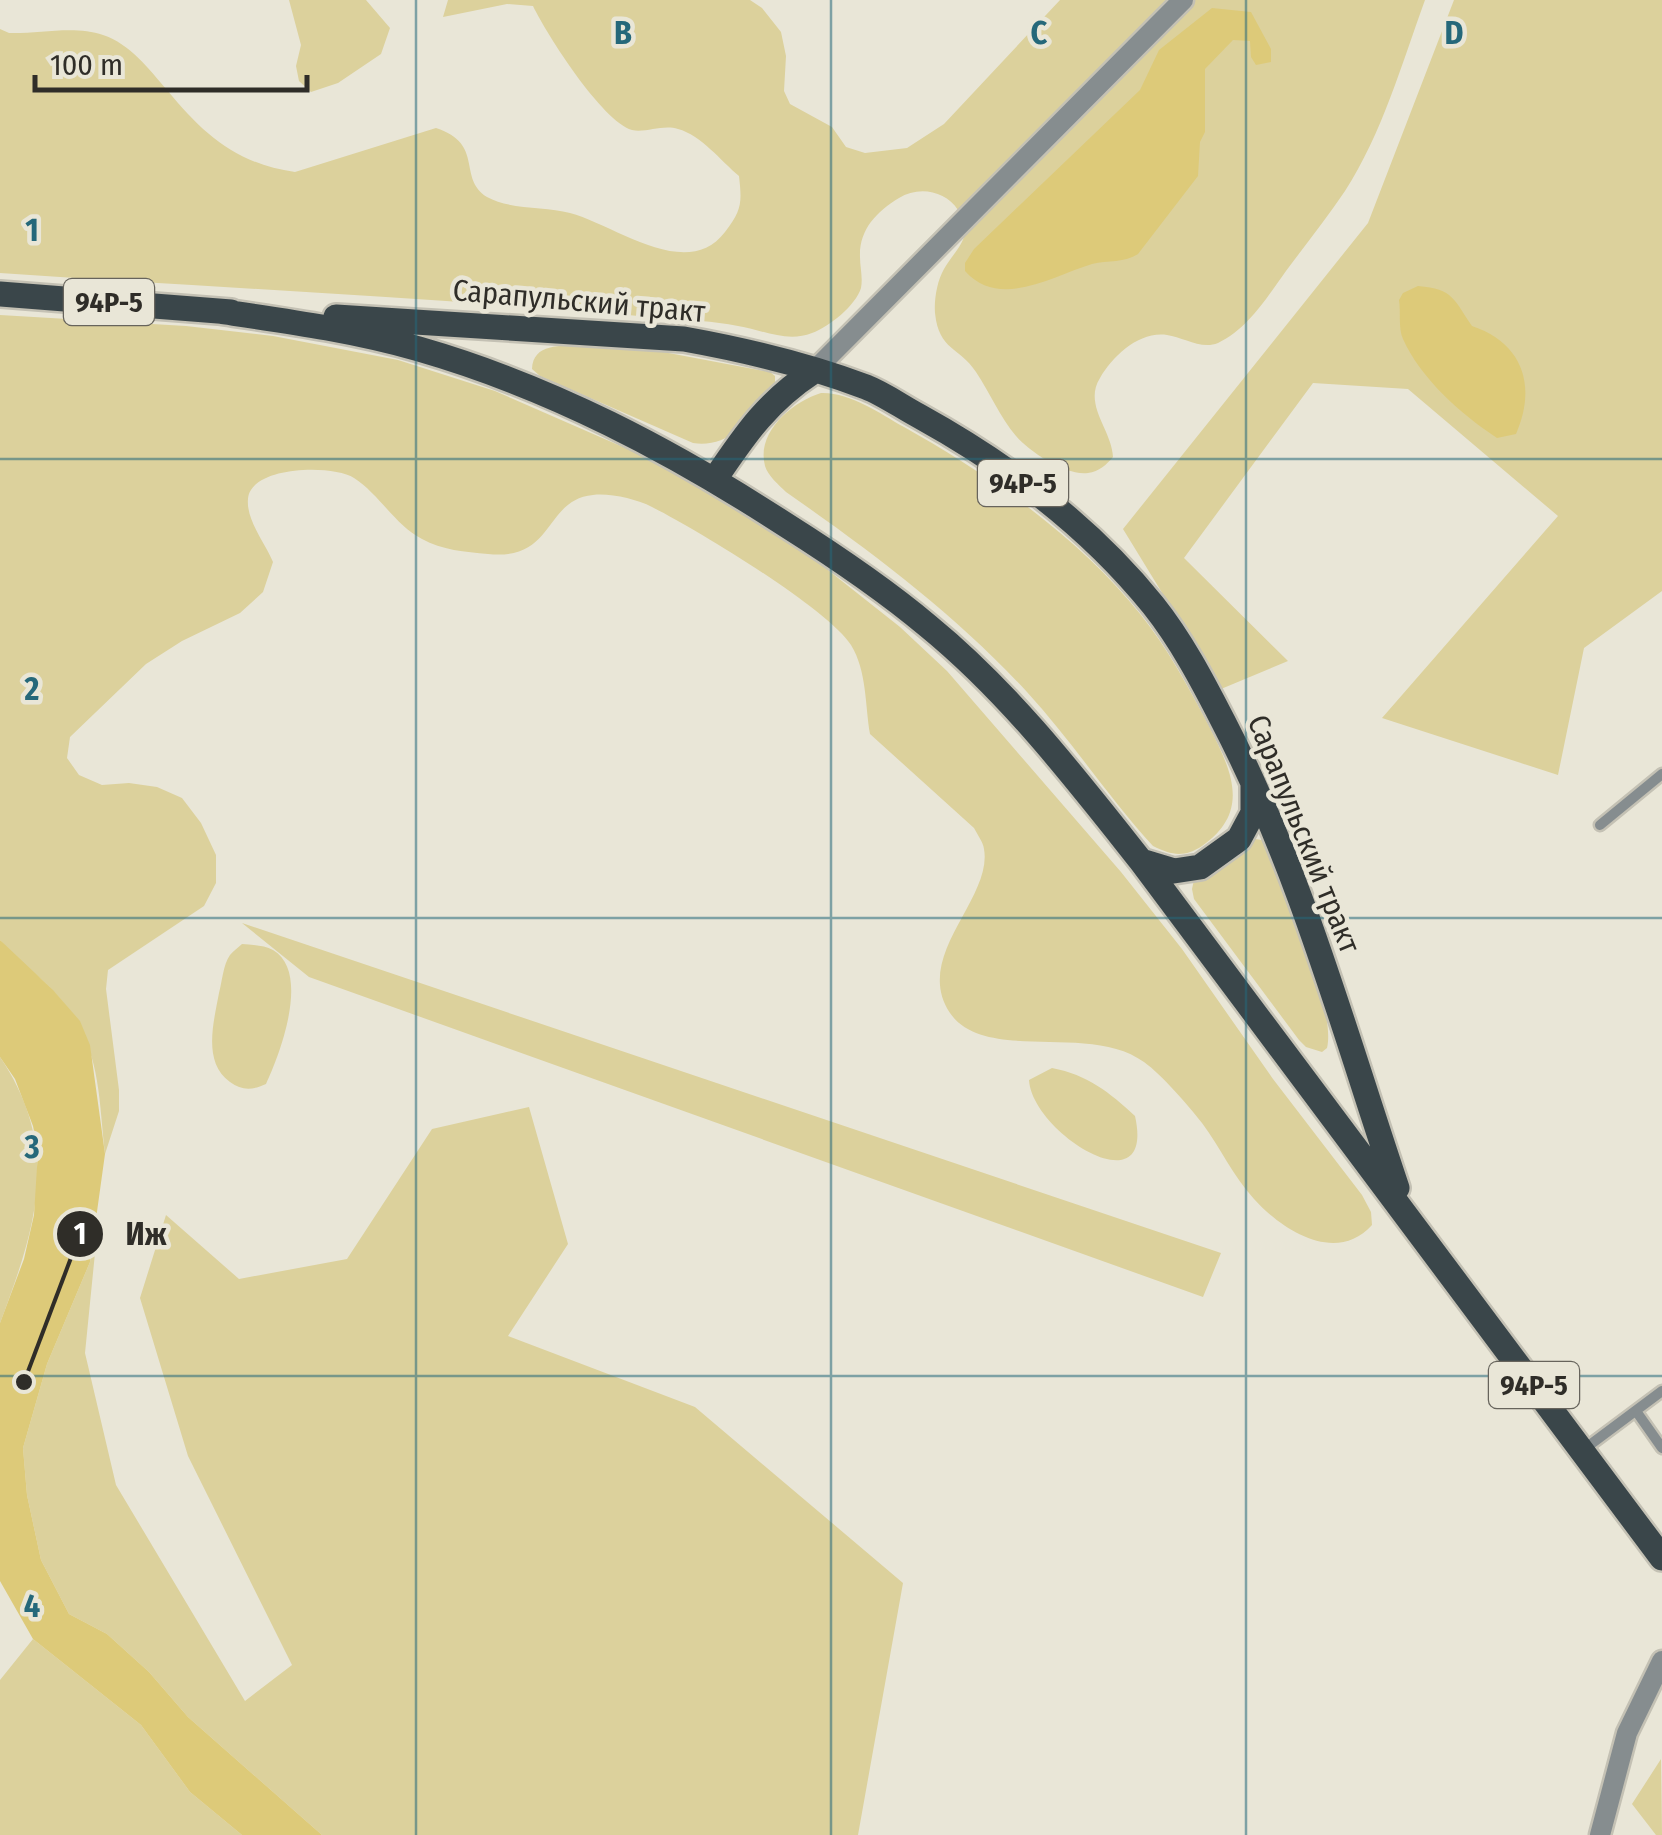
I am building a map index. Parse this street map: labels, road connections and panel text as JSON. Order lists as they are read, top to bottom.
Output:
{
  "streets": {
    "main road": ["Сарапульский тракт", "94Р-5"]
  },
  "places": ["Иж"],
  "scale_bar": "100 m",
  "grid": {
    "columns": ["B", "C", "D"],
    "rows": [
      "1",
      "2",
      "3",
      "4"
    ]
  }
}
